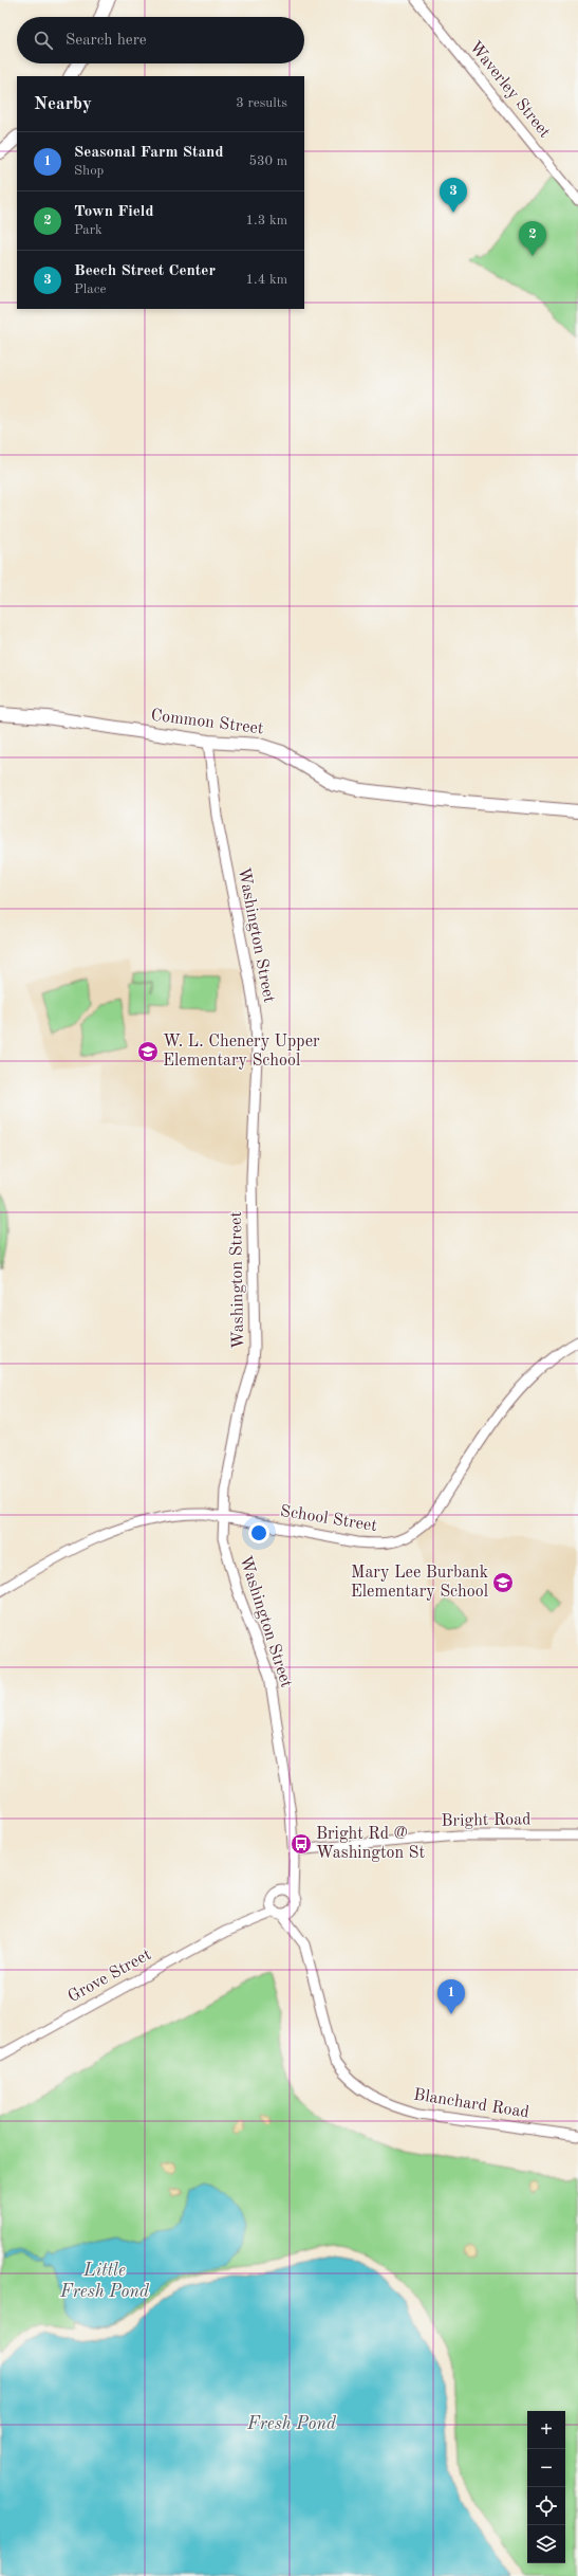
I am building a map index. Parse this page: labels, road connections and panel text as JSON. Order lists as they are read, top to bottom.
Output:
{
  "streets": {
    "main road": ["Common Street"],
    "street": [
      "Waverley Street",
      "Washington Street",
      "School Street",
      "Bright Road",
      "Grove Street",
      "Blanchard Road"
    ]
  },
  "crossings": [
    ["Common Street", "Washington Street"],
    ["Washington Street", "School Street"],
    ["Washington Street", "Bright Road"],
    ["Washington Street", "Grove Street"],
    ["Washington Street", "Blanchard Road"],
    ["Grove Street", "Blanchard Road"]
  ],
  "water": ["Little Fresh Pond", "Fresh Pond"],
  "places": {
    "school or university": ["W. L. Chenery Upper Elementary School", "Mary Lee Burbank Elementary School"],
    "bus stop": ["Bright Rd @ Washington St"]
  },
  "page": {
    "search": "Search here",
    "heading": ["Nearby", "3 results"],
    "list": [
      {
        "mark": "1",
        "name": "Seasonal Farm Stand",
        "note": "Shop",
        "value": "530 m"
      },
      {
        "mark": "2",
        "name": "Town Field",
        "note": "Park",
        "value": "1.3 km"
      },
      {
        "mark": "3",
        "name": "Beech Street Center",
        "note": "Place",
        "value": "1.4 km"
      }
    ],
    "pins": ["3", "2", "1"],
    "map_buttons": ["+", "−"]
  }
}
